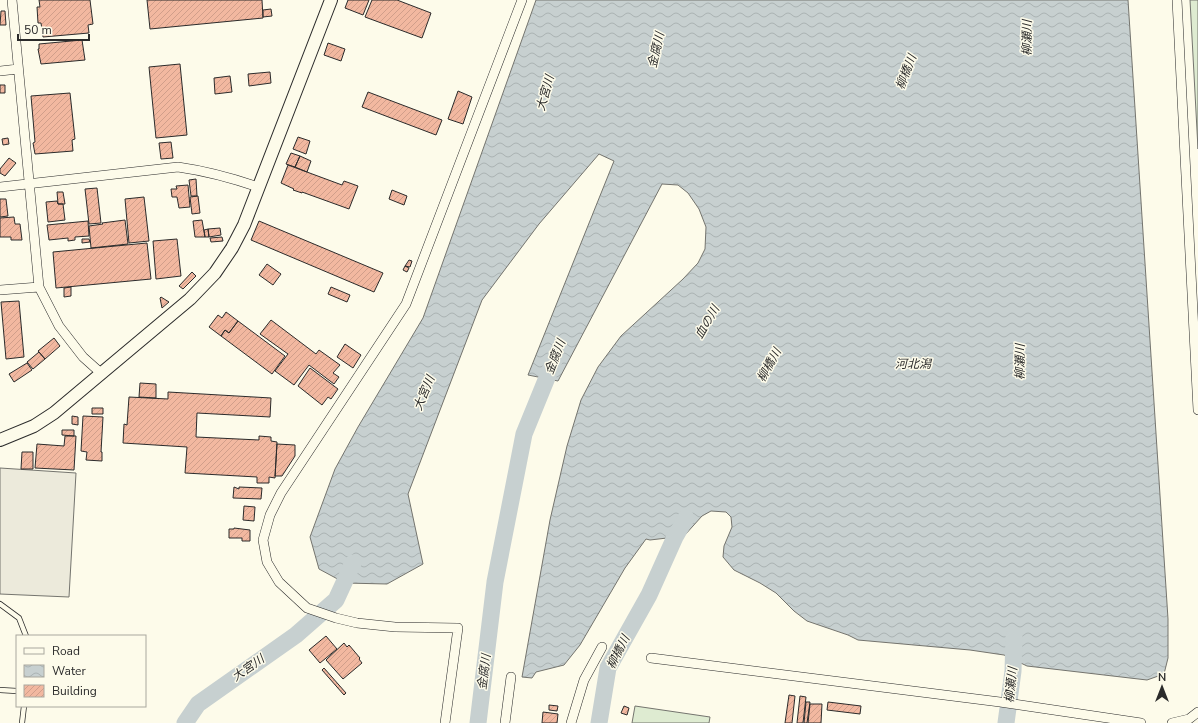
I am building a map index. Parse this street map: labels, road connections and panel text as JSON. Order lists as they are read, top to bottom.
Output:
{
  "water": [
    "柳瀬川",
    "金腐川",
    "柳橋川",
    "大宮川",
    "血の川",
    "河北潟"
  ],
  "legend": ["Road", "Water", "Building"],
  "scale_bar": "50 m",
  "north": "top"
}
